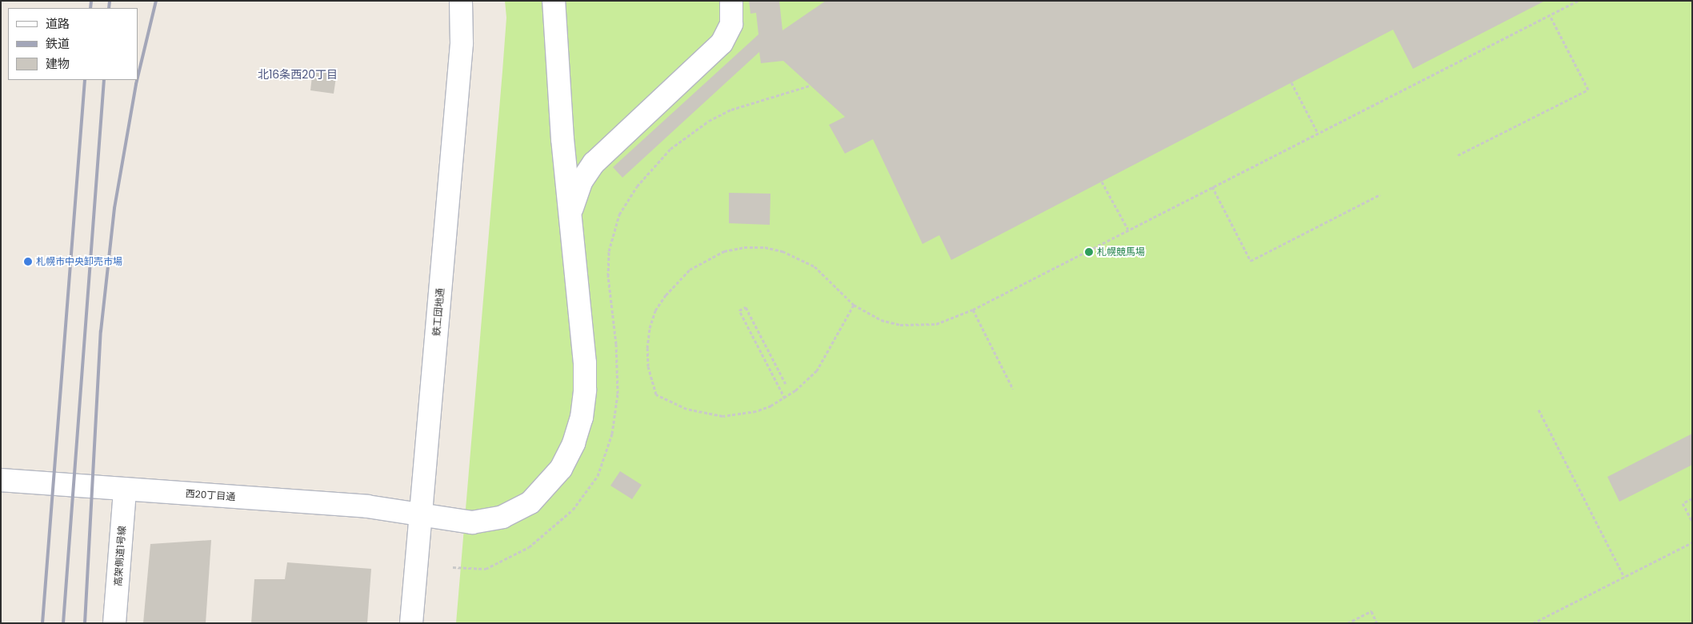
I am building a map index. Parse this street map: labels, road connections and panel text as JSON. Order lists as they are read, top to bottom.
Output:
{
  "streets": {
    "street": ["鉄工団地通", "西20丁目通", "高架側道1号線"]
  },
  "crossings": [
    ["鉄工団地通", "西20丁目通"],
    ["西20丁目通", "高架側道1号線"]
  ],
  "districts": ["北16条西20丁目"],
  "places": ["札幌競馬場", "札幌市中央卸売市場"],
  "legend": ["道路", "鉄道", "建物"]
}
